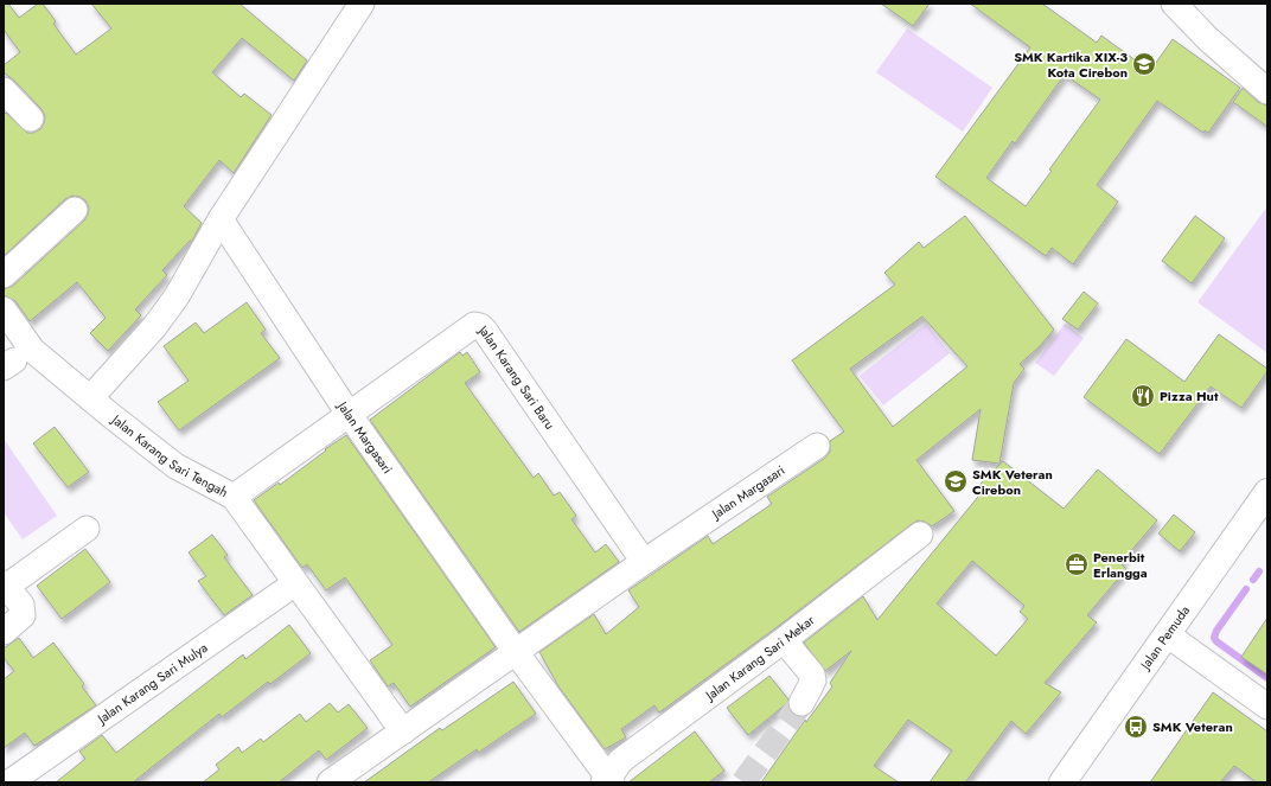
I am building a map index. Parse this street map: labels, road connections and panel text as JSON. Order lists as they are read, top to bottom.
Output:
{
  "streets": {
    "street": [
      "Jalan Karang Sari Baru",
      "Jalan Margasari",
      "Jalan Karang Sari Tengah",
      "Jalan Pemuda",
      "Jalan Karang Sari Mekar",
      "Jalan Karang Sari Mulya"
    ]
  },
  "crossings": [
    ["Jalan Karang Sari Baru", "Jalan Margasari"],
    ["Jalan Karang Sari Baru", "Jalan Karang Sari Tengah"],
    ["Jalan Margasari", "Jalan Karang Sari Tengah"],
    ["Jalan Margasari", "Jalan Karang Sari Mekar"],
    ["Jalan Karang Sari Tengah", "Jalan Karang Sari Mulya"]
  ],
  "places": {
    "school or university": ["SMK Kartika XIX-3 Kota Cirebon", "SMK Veteran Cirebon"],
    "restaurant": ["Pizza Hut"],
    "office": ["Penerbit Erlangga"],
    "bus stop": ["SMK Veteran"]
  }
}
